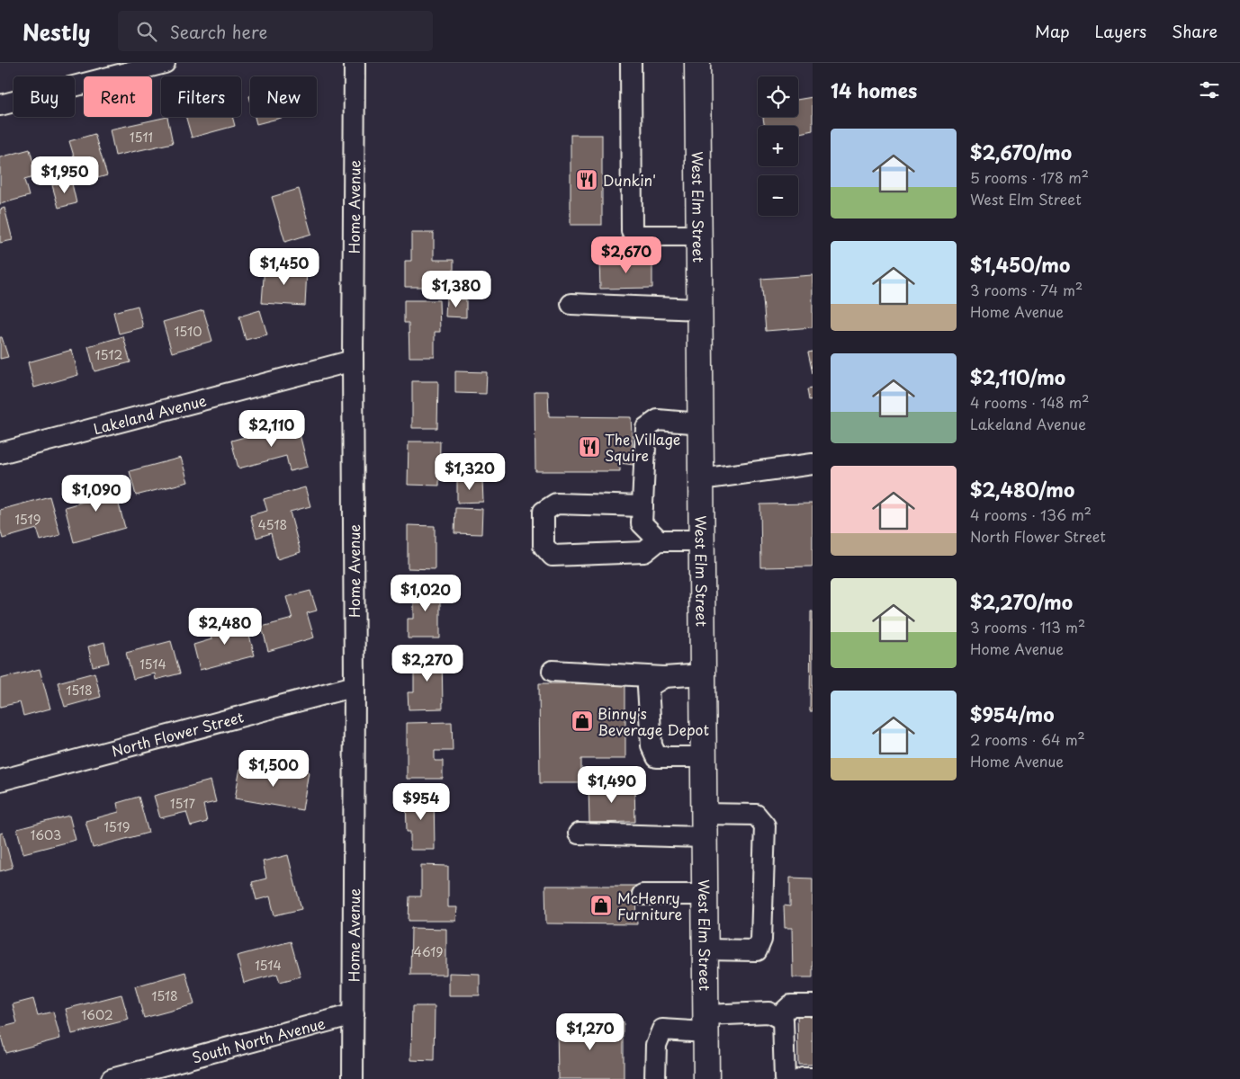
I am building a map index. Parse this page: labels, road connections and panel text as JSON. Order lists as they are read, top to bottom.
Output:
{
  "streets": {
    "main road": ["West Elm Street"],
    "street": [
      "Home Avenue",
      "Lakeland Avenue",
      "North Flower Street",
      "South North Avenue"
    ]
  },
  "crossings": [
    ["Home Avenue", "Lakeland Avenue"],
    ["Home Avenue", "North Flower Street"],
    ["Home Avenue", "South North Avenue"]
  ],
  "places": {
    "restaurant": ["Dunkin'", "The Village Squire"],
    "shop": ["Binny's Beverage Depot", "McHenry Furniture"]
  },
  "house_numbers": [
    "1511",
    "1510",
    "1512",
    "1519",
    "4518",
    "1514",
    "1518",
    "1517",
    "1519",
    "1603",
    "4619",
    "1514",
    "1518",
    "1602"
  ],
  "page": {
    "header": "Nestly",
    "search": "Search here",
    "nav": ["Map", "Layers", "Share"],
    "heading": "14 homes",
    "map_buttons": ["+", "−"],
    "chip": [
      "Buy",
      "Rent",
      "Filters",
      "New"
    ],
    "list": [
      {
        "name": "$2,670/mo",
        "note": "5 rooms · 178 m² · West Elm Street"
      },
      {
        "name": "$1,450/mo",
        "note": "3 rooms · 74 m² · Home Avenue"
      },
      {
        "name": "$2,110/mo",
        "note": "4 rooms · 148 m² · Lakeland Avenue"
      },
      {
        "name": "$2,480/mo",
        "note": "4 rooms · 136 m² · North Flower Street"
      },
      {
        "name": "$2,270/mo",
        "note": "3 rooms · 113 m² · Home Avenue"
      },
      {
        "name": "$954/mo",
        "note": "2 rooms · 64 m² · Home Avenue"
      }
    ],
    "price": [
      "$1,950",
      "$2,670",
      "$1,450",
      "$1,380",
      "$2,110",
      "$1,320",
      "$1,090",
      "$1,020",
      "$2,480",
      "$2,270",
      "$1,500",
      "$1,490",
      "$954",
      "$1,270"
    ]
  }
}
